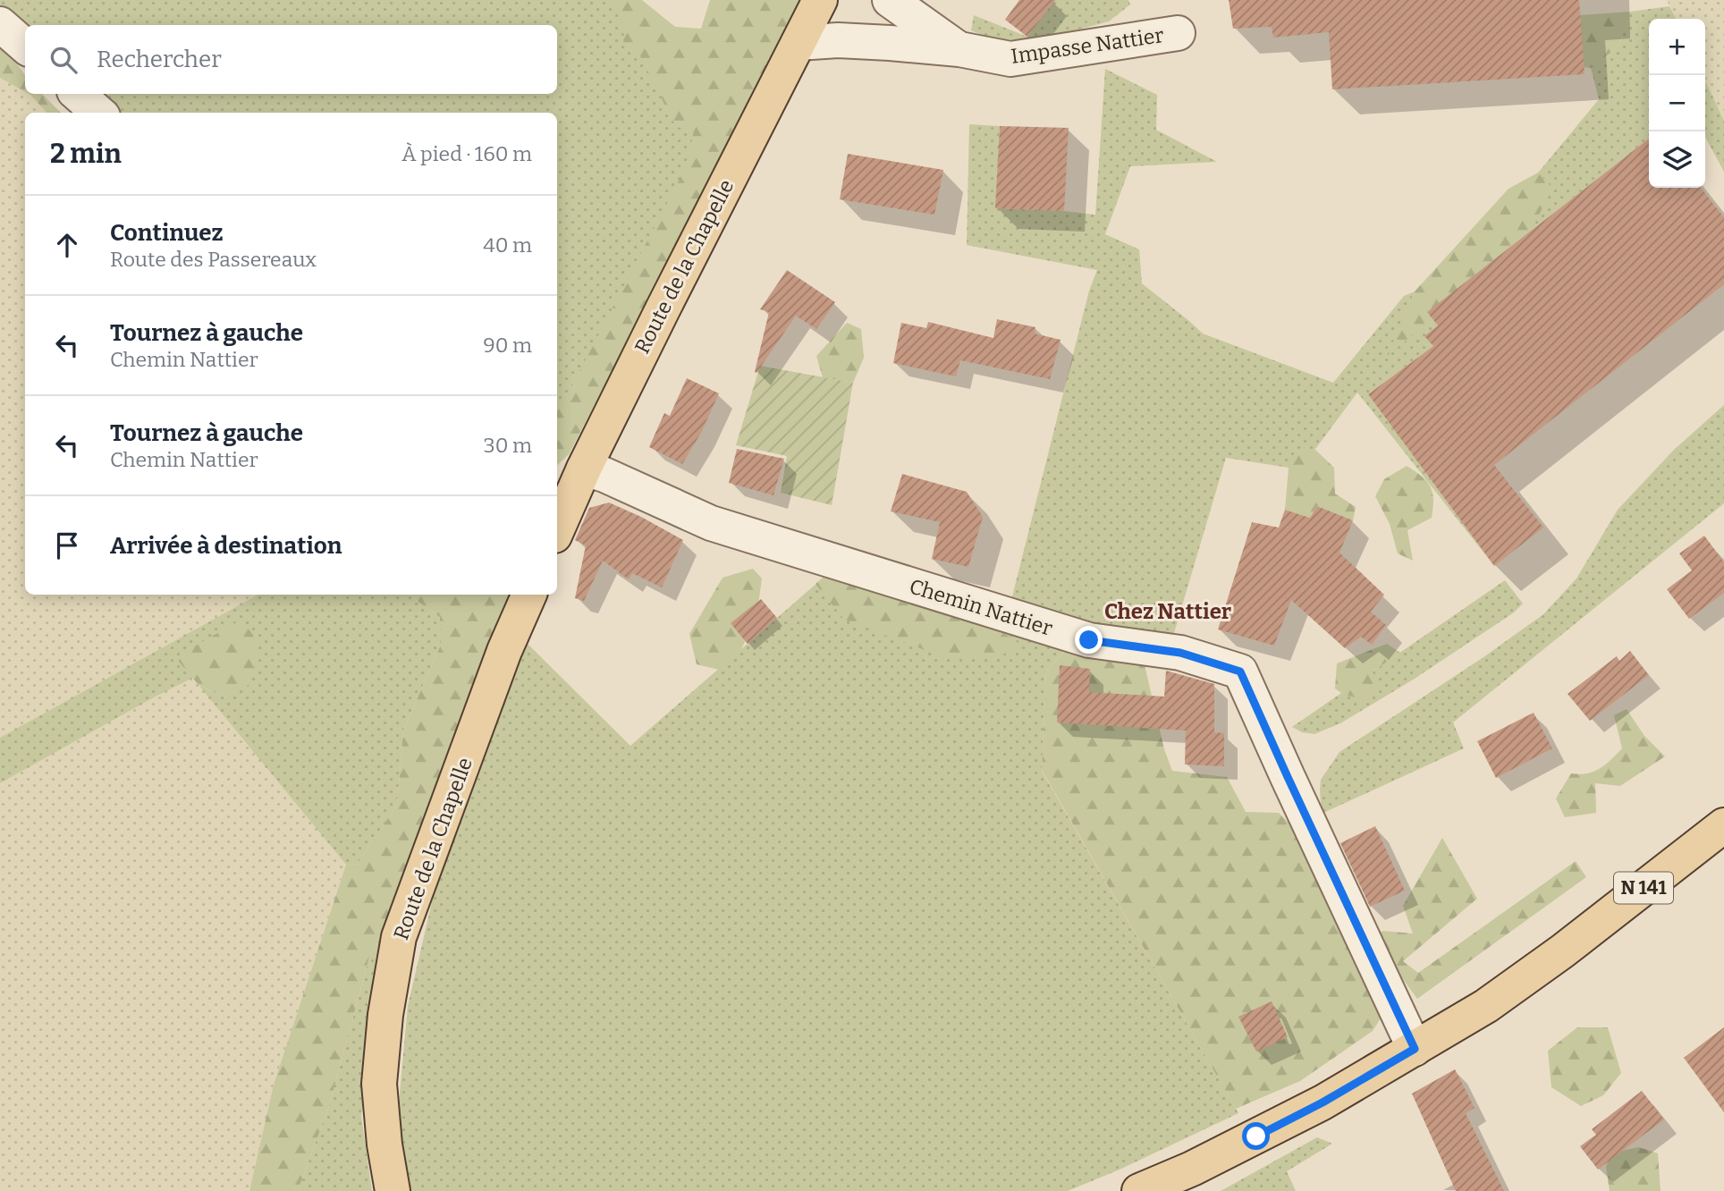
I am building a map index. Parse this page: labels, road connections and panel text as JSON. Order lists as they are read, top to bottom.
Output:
{
  "streets": {
    "main road": ["Route de la Chapelle", "N 141"],
    "street": ["Impasse Nattier", "Chemin Nattier"]
  },
  "crossings": [
    ["Impasse Nattier", "Route de la Chapelle"],
    ["Route de la Chapelle", "Chemin Nattier"],
    ["Chemin Nattier", "N 141"]
  ],
  "districts": ["Chez Nattier"],
  "page": {
    "map_buttons": ["+", "−"],
    "search": "Rechercher",
    "heading": ["2 min", "À pied · 160 m"],
    "list": [
      ["Continuez", "Route des Passereaux", "40 m"],
      ["Tournez à gauche", "Chemin Nattier", "90 m"],
      ["Tournez à gauche", "Chemin Nattier", "30 m"],
      "Arrivée à destination"
    ]
  }
}
